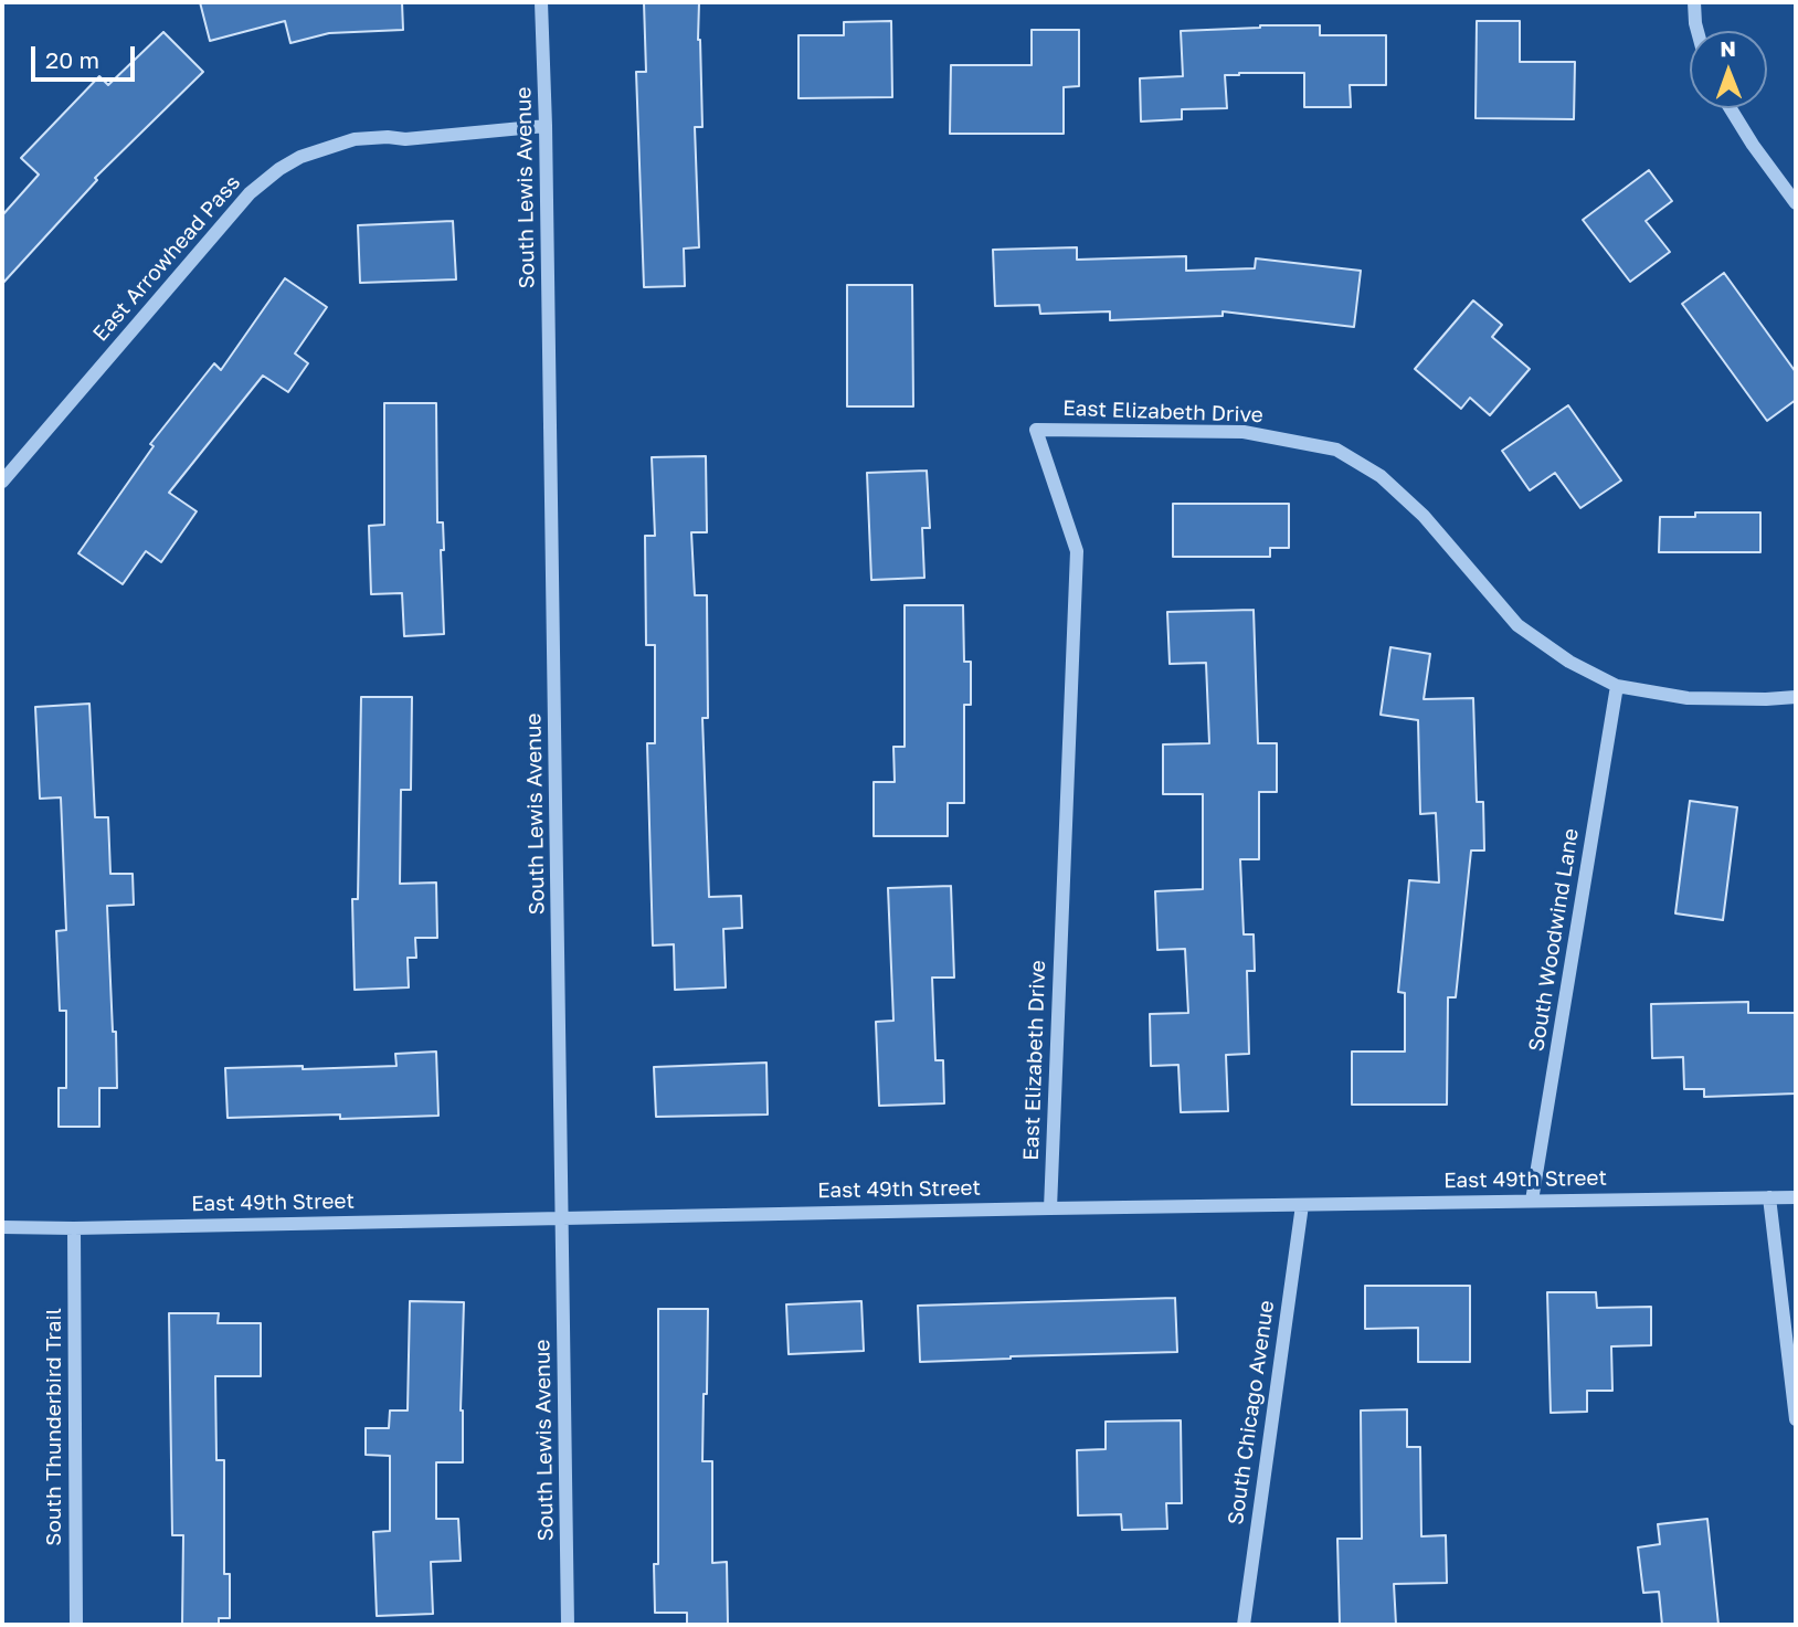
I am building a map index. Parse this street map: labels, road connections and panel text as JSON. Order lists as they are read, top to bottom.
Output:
{
  "streets": {
    "street": [
      "South Lewis Avenue",
      "East Arrowhead Pass",
      "East Elizabeth Drive",
      "South Woodwind Lane",
      "East 49th Street",
      "South Chicago Avenue",
      "South Thunderbird Trail"
    ]
  },
  "crossings": [
    ["South Lewis Avenue", "East Arrowhead Pass"],
    ["South Lewis Avenue", "East 49th Street"],
    ["East Elizabeth Drive", "South Woodwind Lane"],
    ["East Elizabeth Drive", "East 49th Street"],
    ["South Woodwind Lane", "East 49th Street"],
    ["East 49th Street", "South Chicago Avenue"],
    ["East 49th Street", "South Thunderbird Trail"]
  ],
  "scale_bar": "20 m",
  "north": "top"
}
